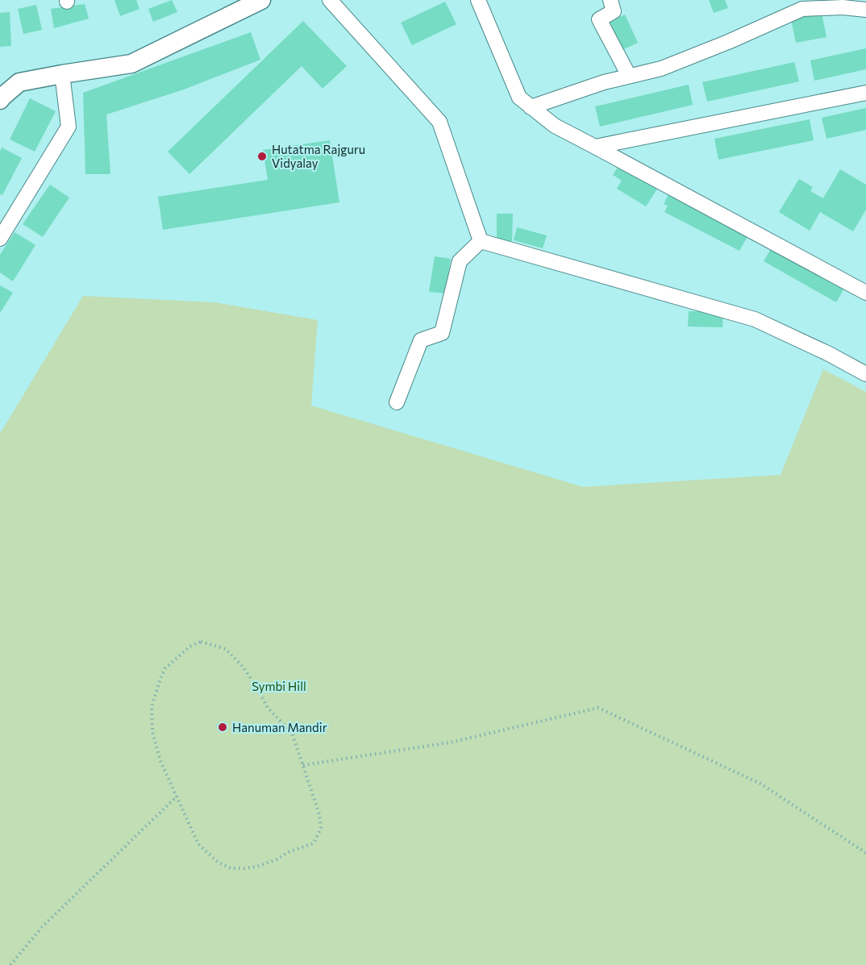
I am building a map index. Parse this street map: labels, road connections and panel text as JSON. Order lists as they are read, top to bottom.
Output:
{
  "parks": ["Symbi Hill"],
  "places": ["Hutatma Rajguru Vidyalay", "Hanuman Mandir"]
}
